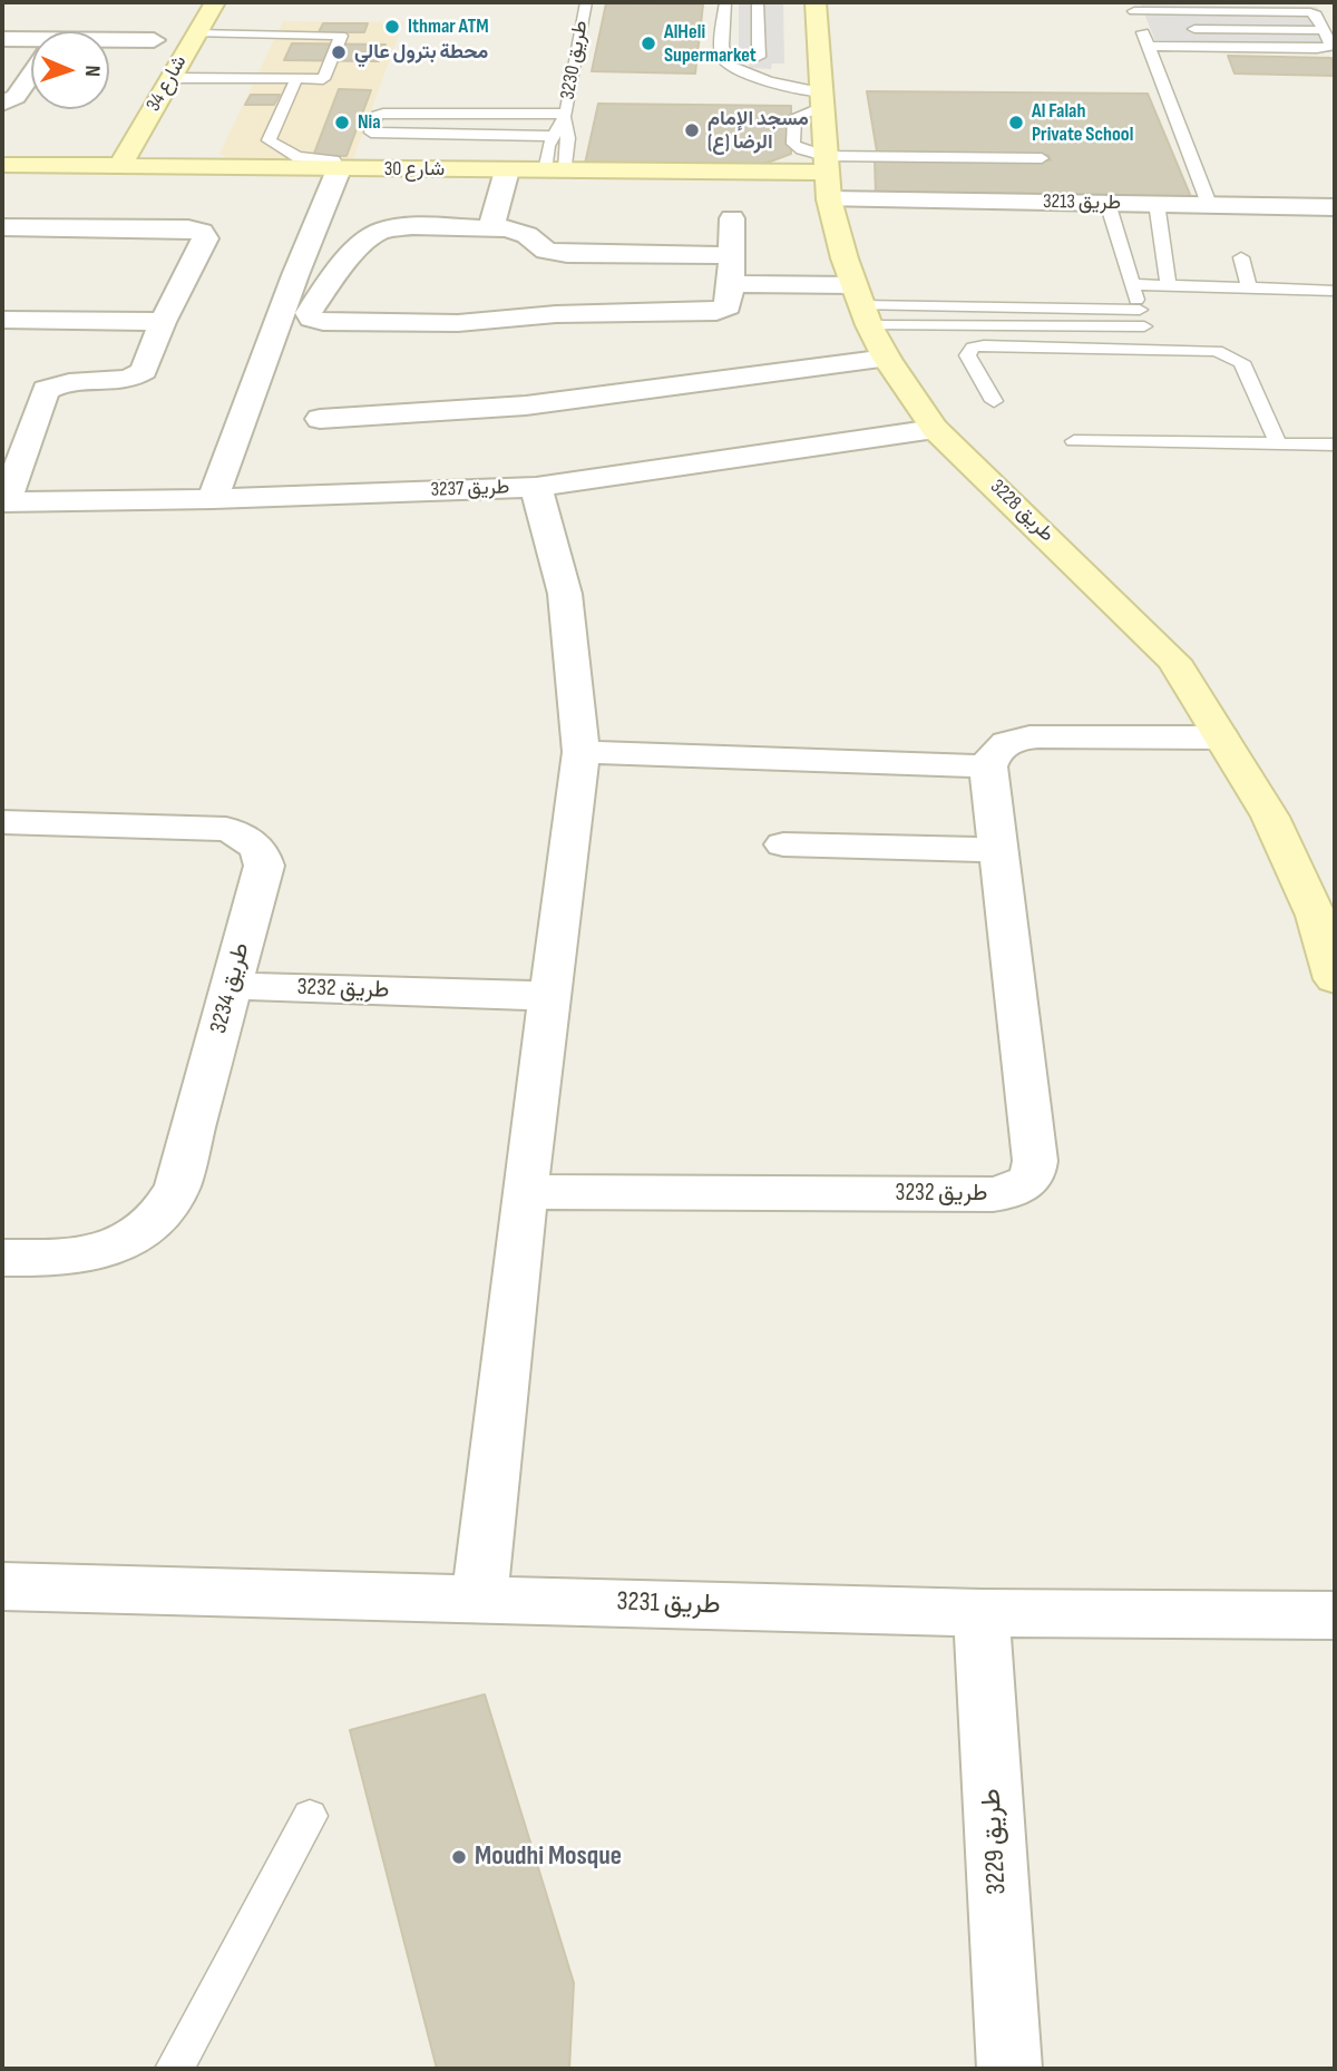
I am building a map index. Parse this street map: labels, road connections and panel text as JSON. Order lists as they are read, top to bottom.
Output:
{
  "streets": {
    "street": [
      "شارع 34",
      "شارع 30",
      "طريق 3213",
      "طريق 3237",
      "طريق 3228",
      "طريق 3234",
      "طريق 3232",
      "طريق 3231",
      "طريق 3229"
    ],
    "lane": ["طريق 3230"]
  },
  "crossings": [
    ["طريق 3230", "شارع 30"],
    ["شارع 34", "شارع 30"],
    ["شارع 30", "طريق 3213"],
    ["شارع 30", "طريق 3228"],
    ["طريق 3213", "طريق 3228"],
    ["طريق 3237", "طريق 3228"],
    ["طريق 3234", "طريق 3232"],
    ["طريق 3231", "طريق 3229"]
  ],
  "places": [
    "Ithmar ATM",
    "AlHeli Supermarket",
    "محطة بترول عالي",
    "Nia",
    "Al Falah Private School",
    "مسجد الإمام الرضا (ع)",
    "Moudhi Mosque"
  ],
  "north": "right"
}
